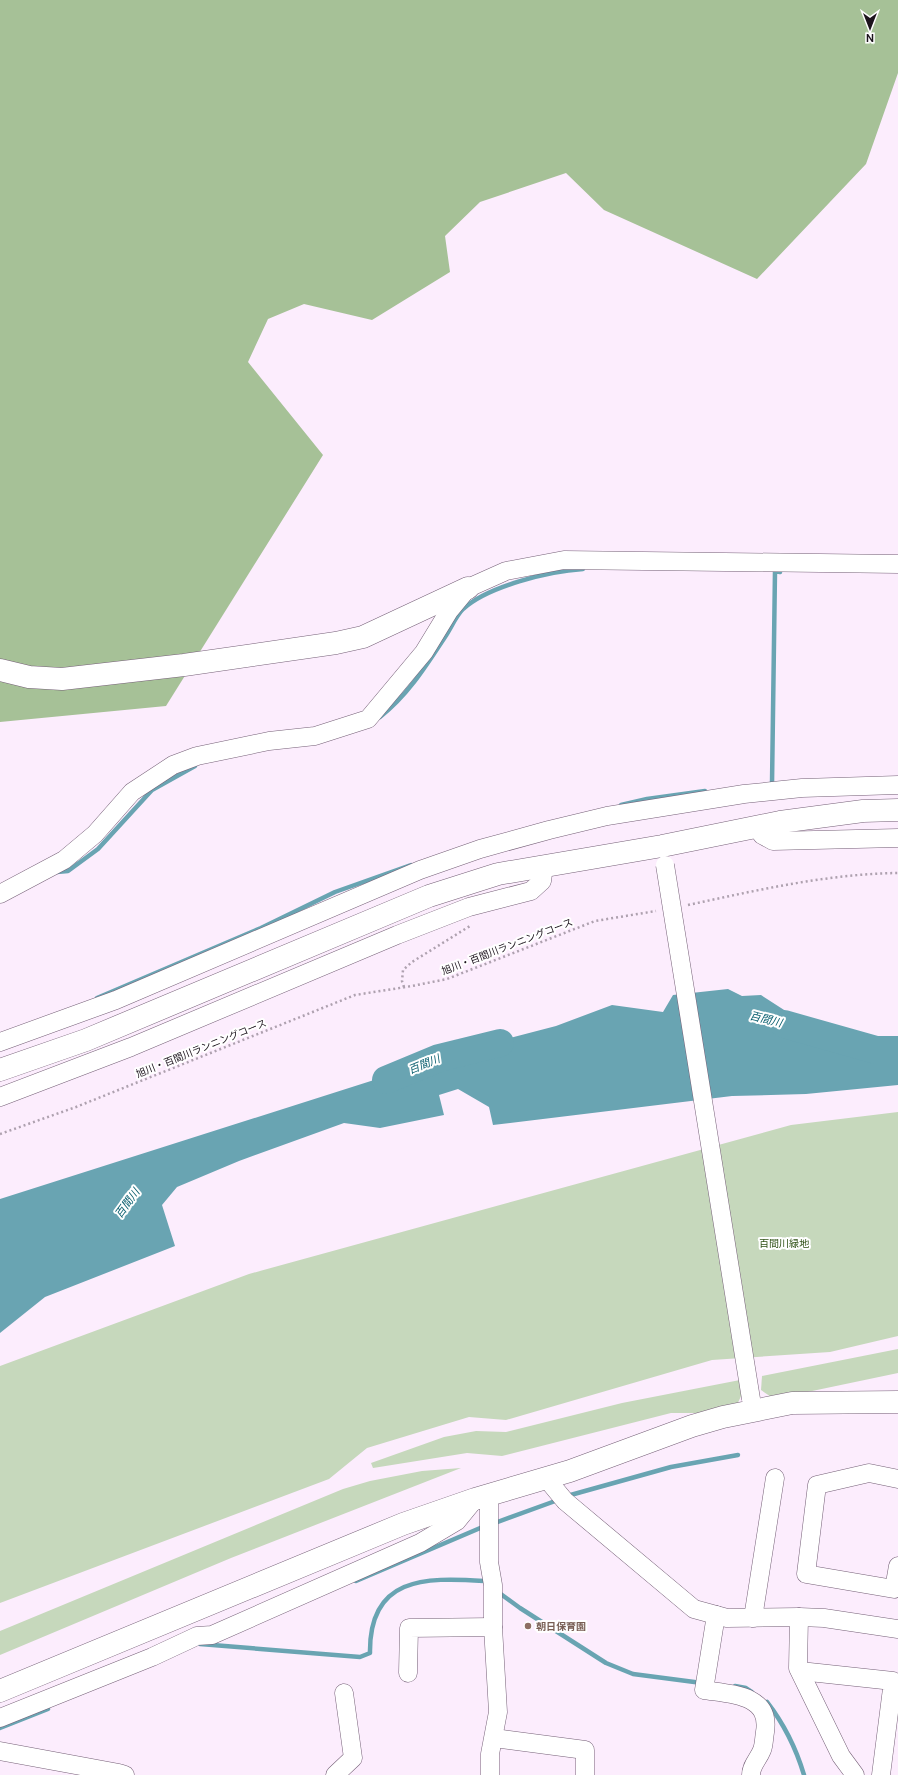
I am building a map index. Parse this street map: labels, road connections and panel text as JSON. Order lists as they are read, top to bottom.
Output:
{
  "streets": {
    "path": ["旭川・百間川ランニングコース"]
  },
  "water": ["百間川"],
  "parks": ["百間川緑地"],
  "places": ["朝日保育園"],
  "north": "bottom"
}
